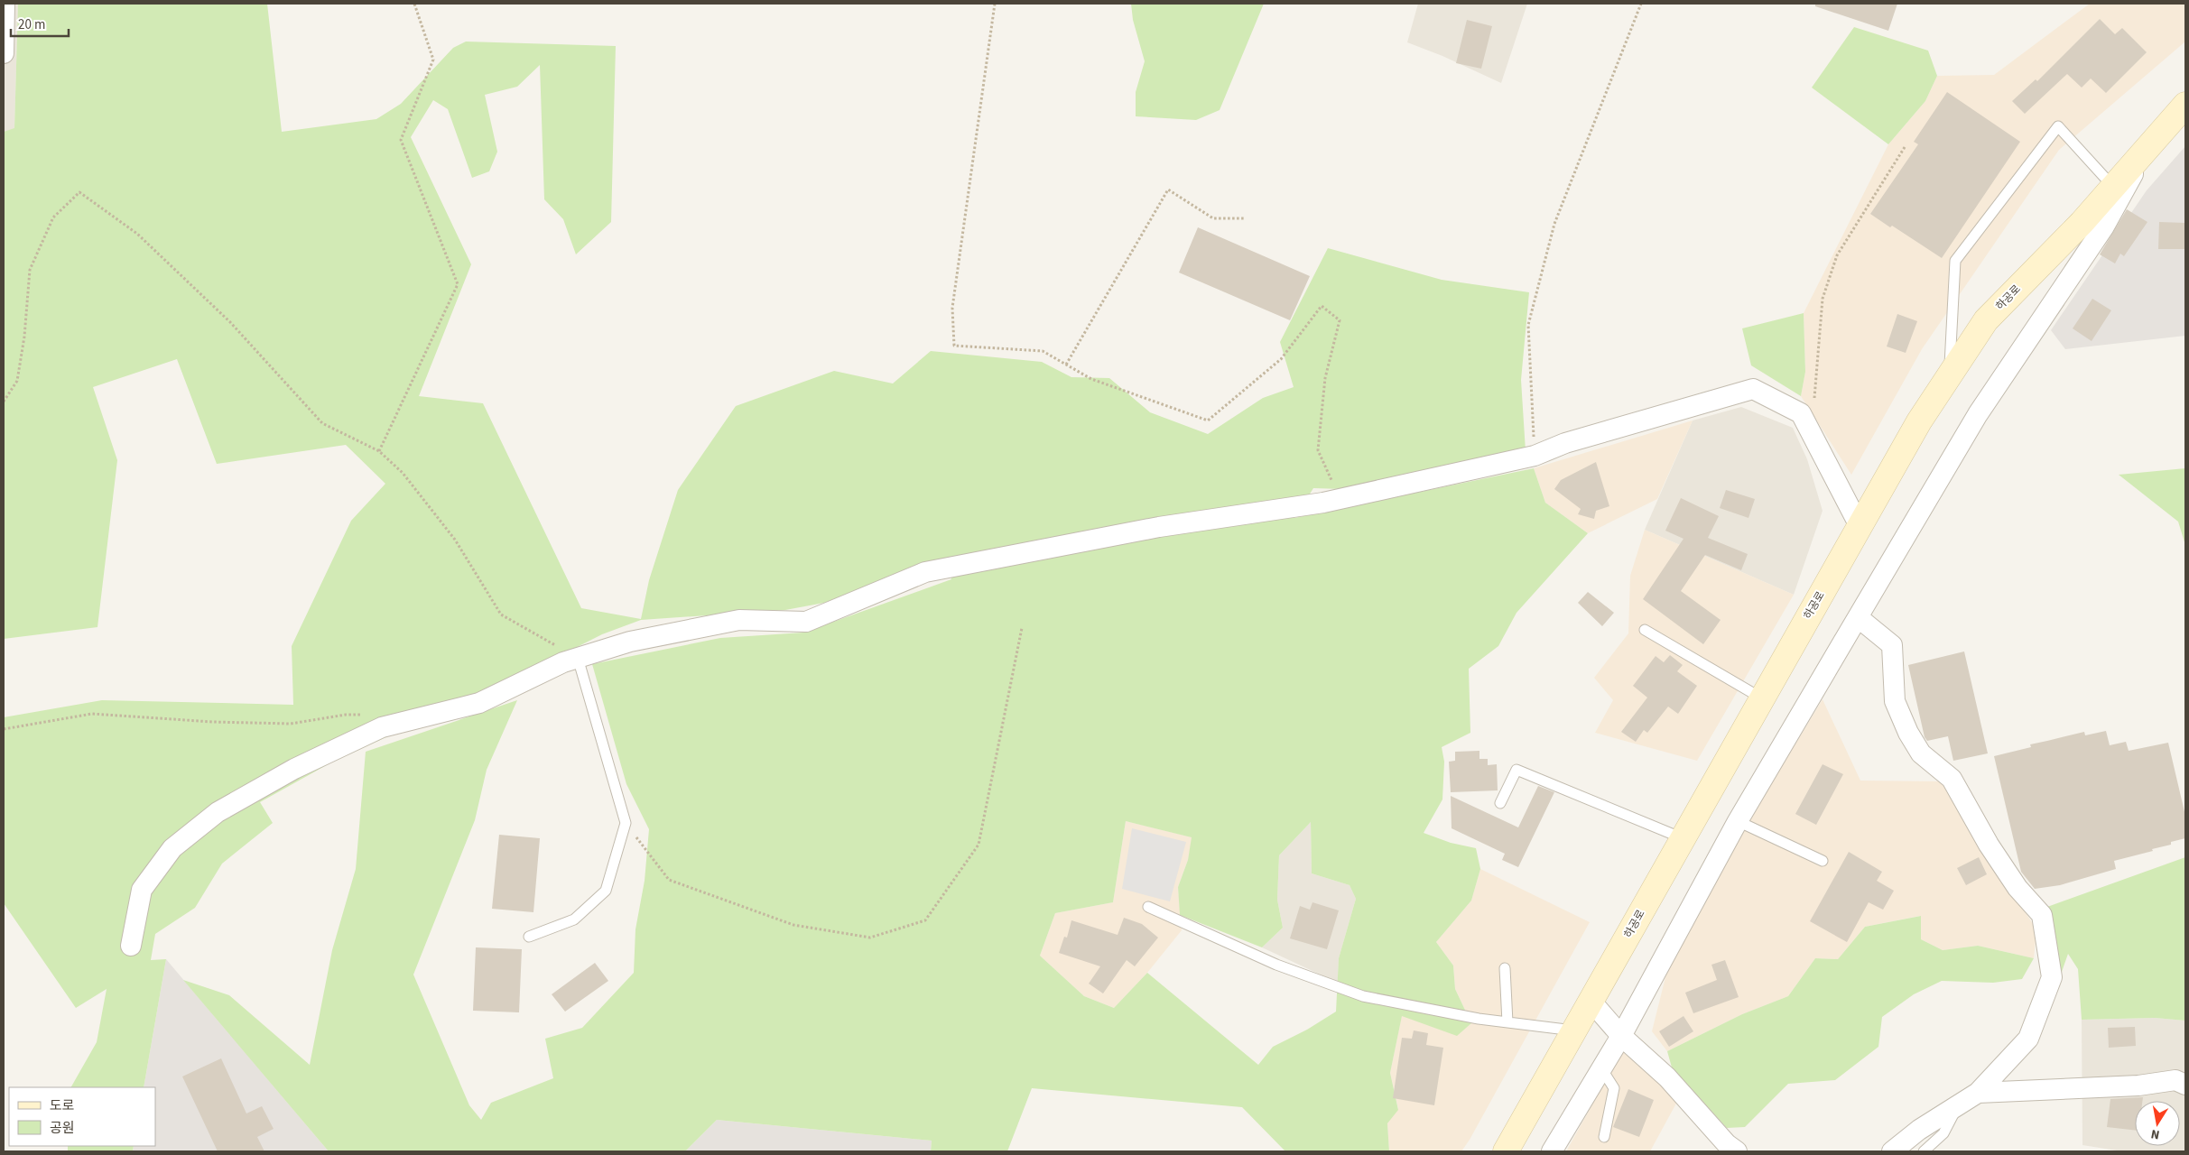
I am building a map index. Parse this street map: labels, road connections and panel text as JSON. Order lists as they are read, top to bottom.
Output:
{
  "streets": {
    "main road": ["하공로"]
  },
  "legend": ["도로", "공원"],
  "scale_bar": "20 m",
  "north": "bottom"
}
